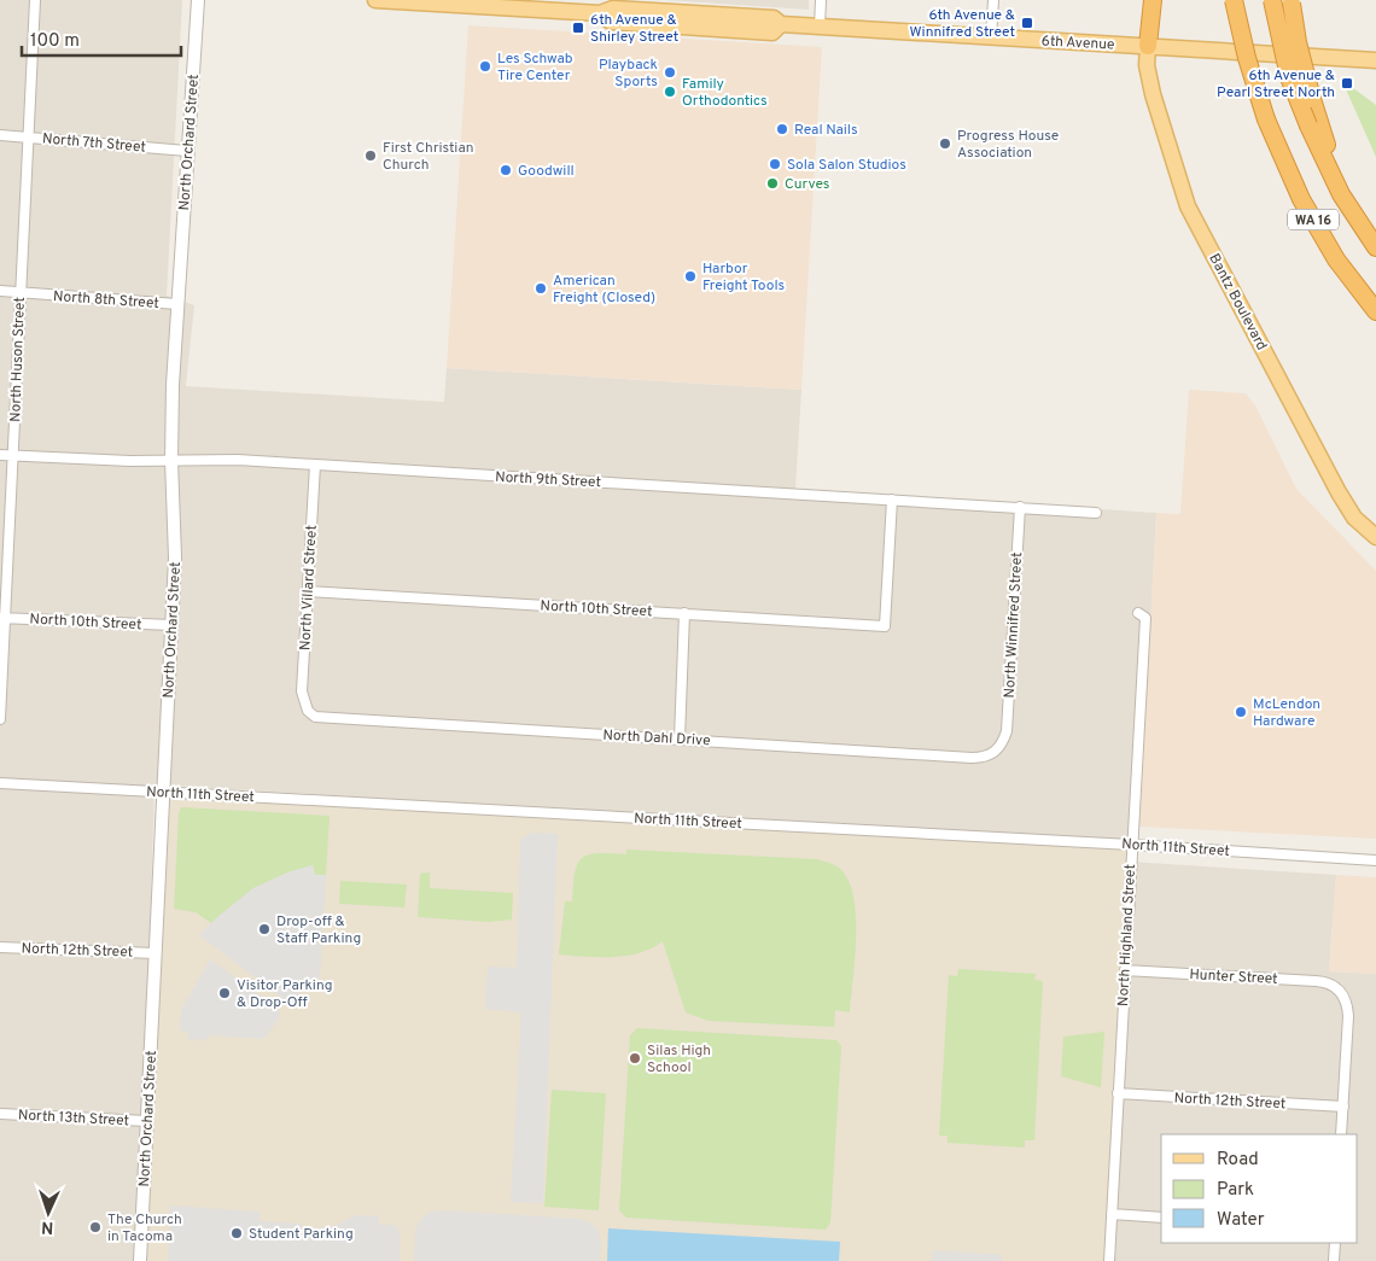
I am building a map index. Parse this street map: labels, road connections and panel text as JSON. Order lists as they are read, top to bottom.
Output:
{
  "streets": {
    "highway": ["WA 16"],
    "main road": ["6th Avenue", "Bantz Boulevard"],
    "street": [
      "North 7th Street",
      "North Orchard Street",
      "North 8th Street",
      "North Huson Street",
      "North 9th Street",
      "North Villard Street",
      "North 10th Street",
      "North Winnifred Street",
      "North Dahl Drive",
      "North 11th Street",
      "North Highland Street",
      "North 12th Street",
      "Hunter Street",
      "North 13th Street"
    ]
  },
  "crossings": [
    ["6th Avenue", "Bantz Boulevard"],
    ["North 7th Street", "North Orchard Street"],
    ["North 7th Street", "North Huson Street"],
    ["North Orchard Street", "North 8th Street"],
    ["North Orchard Street", "North 9th Street"],
    ["North Orchard Street", "North 10th Street"],
    ["North Orchard Street", "North 11th Street"],
    ["North Orchard Street", "North 12th Street"],
    ["North Orchard Street", "North 13th Street"],
    ["North 8th Street", "North Huson Street"],
    ["North Huson Street", "North 9th Street"],
    ["North Huson Street", "North 10th Street"],
    ["North 9th Street", "North Villard Street"],
    ["North 9th Street", "North 10th Street"],
    ["North 9th Street", "North Winnifred Street"],
    ["North Villard Street", "North 10th Street"],
    ["North Villard Street", "North Dahl Drive"],
    ["North Winnifred Street", "North Dahl Drive"],
    ["North 11th Street", "North Highland Street"],
    ["North Highland Street", "North 12th Street"],
    ["North Highland Street", "Hunter Street"],
    ["North 12th Street", "Hunter Street"]
  ],
  "places": {
    "transit": ["6th Avenue & Winnifred Street", "6th Avenue & Shirley Street", "6th Avenue & Pearl Street North"],
    "other": [
      "Les Schwab Tire Center",
      "Playback Sports",
      "Family Orthodontics",
      "Real Nails",
      "Progress House Association",
      "First Christian Church",
      "Sola Salon Studios",
      "Goodwill",
      "Curves",
      "Harbor Freight Tools",
      "American Freight (Closed)",
      "McLendon Hardware",
      "Drop-off & Staff Parking",
      "Visitor Parking & Drop-Off",
      "Silas High School",
      "The Church in Tacoma",
      "Student Parking"
    ]
  },
  "legend": ["Road", "Park", "Water"],
  "scale_bar": "100 m",
  "north": "bottom"
}
